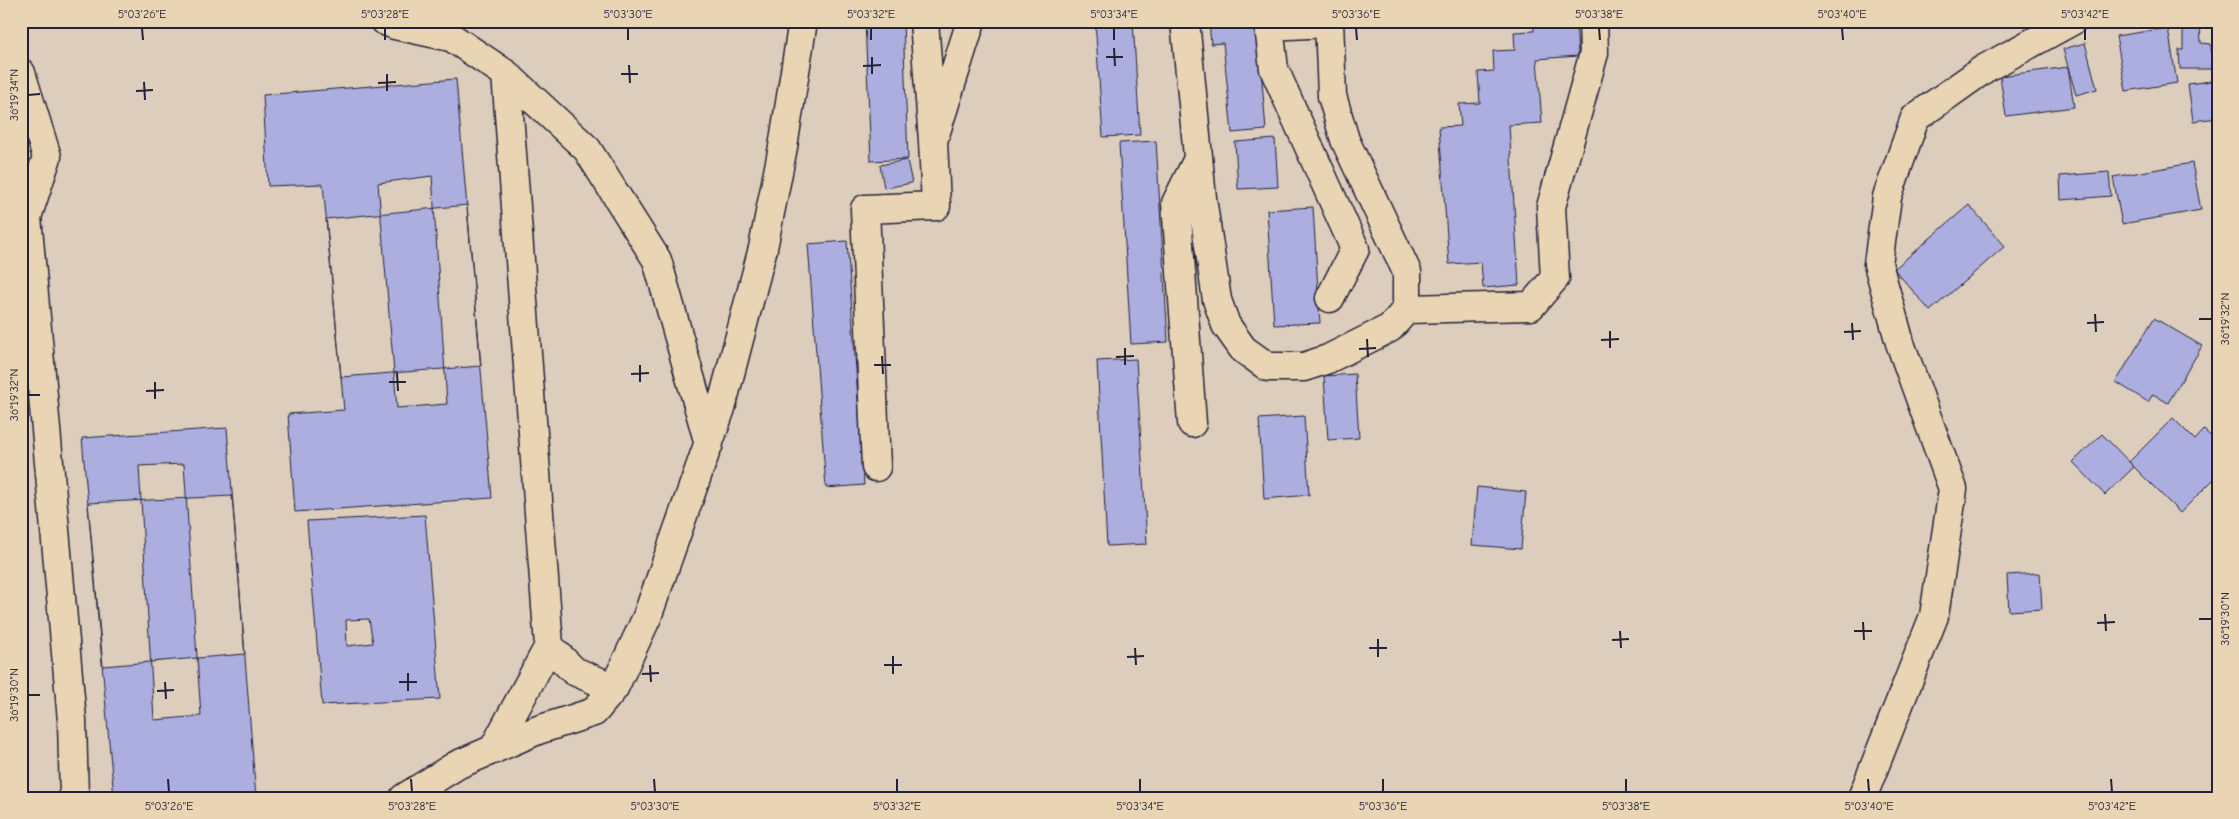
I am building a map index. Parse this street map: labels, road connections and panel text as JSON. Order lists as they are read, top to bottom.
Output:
{
  "coordinates": [
    "5°03'26\"E",
    "5°03'28\"E",
    "5°03'30\"E",
    "5°03'32\"E",
    "5°03'34\"E",
    "5°03'36\"E",
    "5°03'38\"E",
    "5°03'40\"E",
    "5°03'42\"E",
    "36°19'34\"N",
    "36°19'32\"N",
    "36°19'30\"N"
  ]
}
